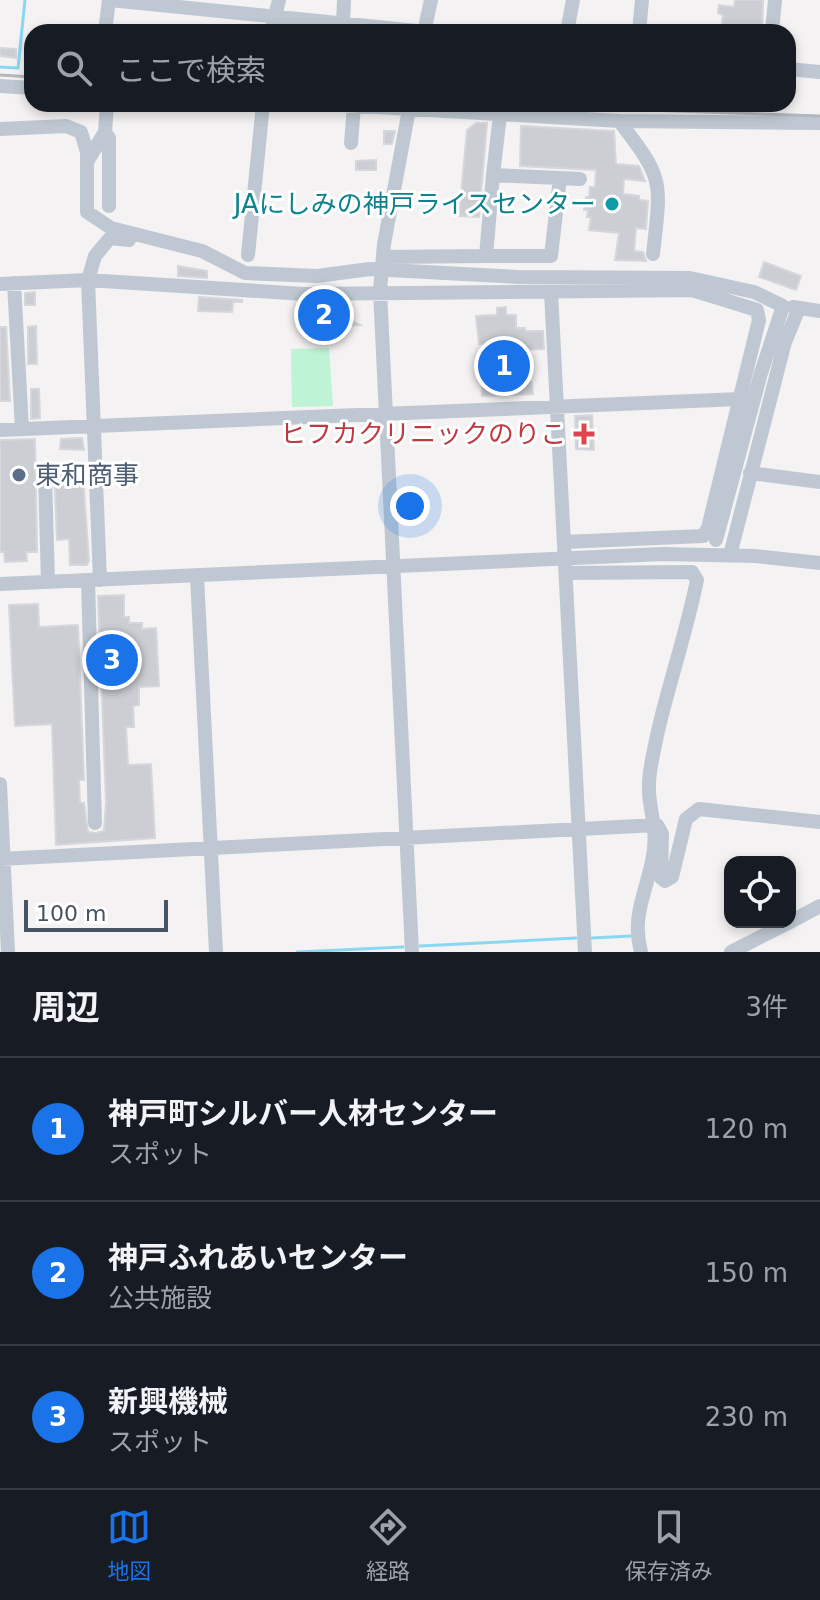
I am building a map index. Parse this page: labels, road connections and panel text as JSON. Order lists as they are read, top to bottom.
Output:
{
  "places": {
    "other": ["JAにしみの神戸ライスセンター", "東和商事"],
    "health": ["ヒフカクリニックのりこ"]
  },
  "scale_bar": "100 m",
  "page": {
    "search": "ここで検索",
    "pins": ["2", "1", "3"],
    "scale": "100 m",
    "heading": ["周辺", "3件"],
    "list": [
      {
        "mark": "1",
        "name": "神戸町シルバー人材センター",
        "note": "スポット",
        "value": "120 m"
      },
      {
        "mark": "2",
        "name": "神戸ふれあいセンター",
        "note": "公共施設",
        "value": "150 m"
      },
      {
        "mark": "3",
        "name": "新興機械",
        "note": "スポット",
        "value": "230 m"
      }
    ],
    "nav": ["地図", "経路", "保存済み"]
  }
}
